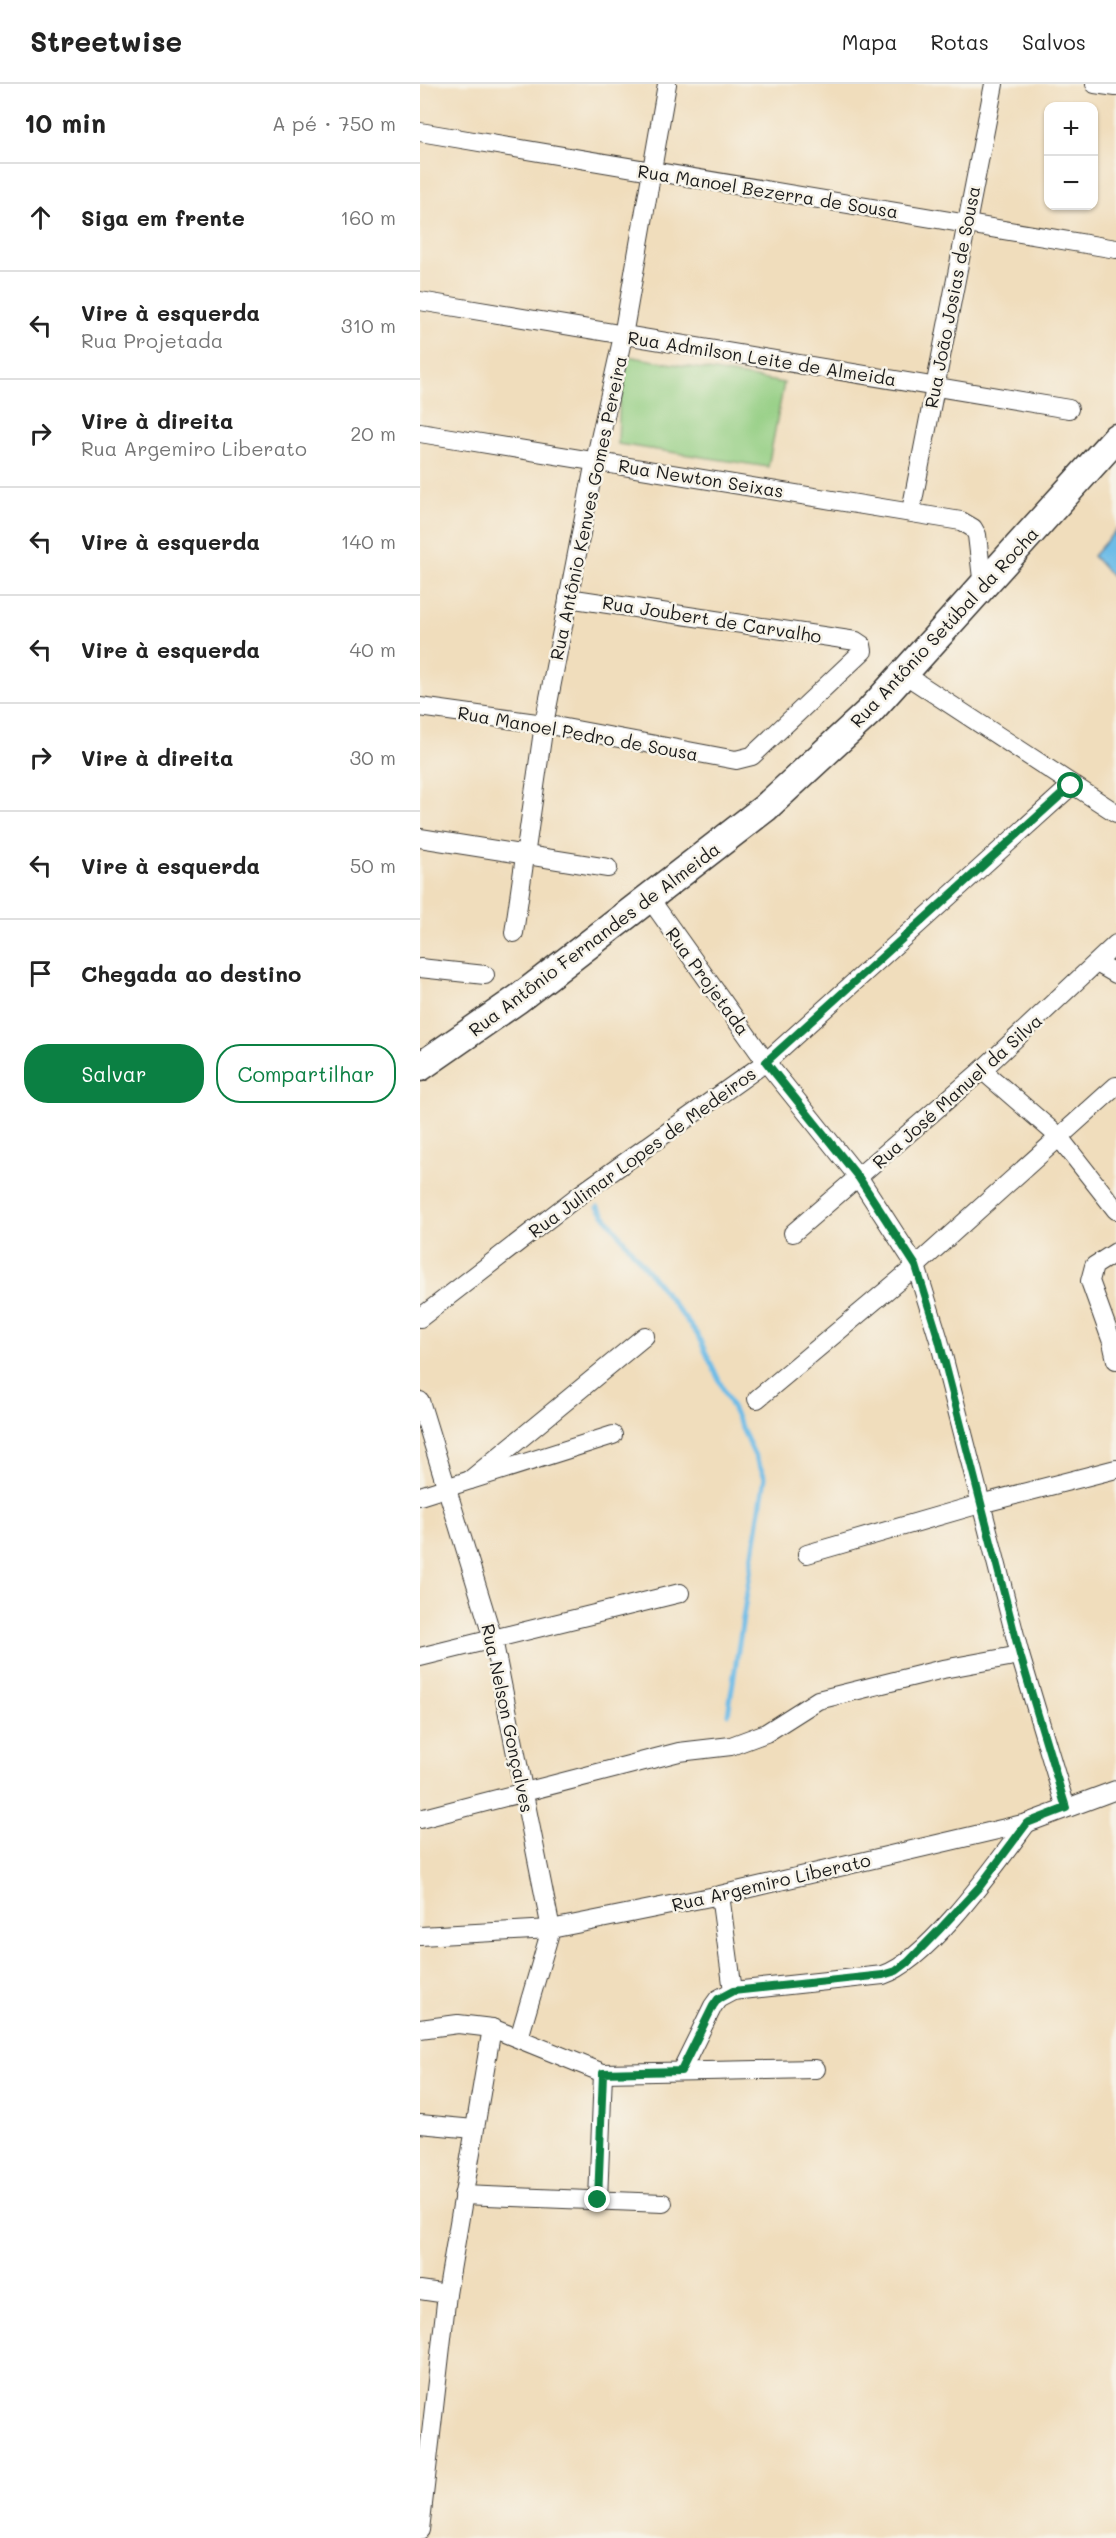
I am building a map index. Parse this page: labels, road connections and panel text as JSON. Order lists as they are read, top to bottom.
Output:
{
  "streets": {
    "highway": ["Rua Antônio Setúbal da Rocha", "Rua Antônio Fernandes de Almeida"],
    "street": [
      "Rua Manoel Bezerra de Sousa",
      "Rua João Josias de Sousa",
      "Rua Admilson Leite de Almeida",
      "Rua Newton Seixas",
      "Rua Antônio Kenves Gomes Pereira",
      "Rua Joubert de Carvalho",
      "Rua Manoel Pedro de Sousa",
      "Rua Projetada",
      "Rua José Manuel da Silva",
      "Rua Julimar Lopes de Medeiros",
      "Rua Nelson Gonçalves",
      "Rua Argemiro Liberato"
    ]
  },
  "crossings": [
    ["Rua Manoel Bezerra de Sousa", "Rua João Josias de Sousa"],
    ["Rua Manoel Bezerra de Sousa", "Rua Antônio Kenves Gomes Pereira"],
    ["Rua João Josias de Sousa", "Rua Admilson Leite de Almeida"],
    ["Rua João Josias de Sousa", "Rua Newton Seixas"],
    ["Rua Admilson Leite de Almeida", "Rua Antônio Kenves Gomes Pereira"],
    ["Rua Newton Seixas", "Rua Antônio Kenves Gomes Pereira"],
    ["Rua Newton Seixas", "Rua Antônio Setúbal da Rocha"],
    ["Rua Antônio Kenves Gomes Pereira", "Rua Joubert de Carvalho"],
    ["Rua Antônio Kenves Gomes Pereira", "Rua Manoel Pedro de Sousa"],
    ["Rua Joubert de Carvalho", "Rua Manoel Pedro de Sousa"],
    ["Rua Antônio Setúbal da Rocha", "Rua Antônio Fernandes de Almeida"],
    ["Rua Antônio Fernandes de Almeida", "Rua Projetada"],
    ["Rua Projetada", "Rua José Manuel da Silva"],
    ["Rua Projetada", "Rua Julimar Lopes de Medeiros"],
    ["Rua Projetada", "Rua Argemiro Liberato"],
    ["Rua Nelson Gonçalves", "Rua Argemiro Liberato"]
  ],
  "page": {
    "header": "Streetwise",
    "nav": ["Mapa", "Rotas", "Salvos"],
    "heading": ["10 min", "A pé · 750 m"],
    "map_buttons": ["+", "−"],
    "list": [
      ["Siga em frente", "160 m"],
      ["Vire à esquerda", "Rua Projetada", "310 m"],
      ["Vire à direita", "Rua Argemiro Liberato", "20 m"],
      ["Vire à esquerda", "140 m"],
      ["Vire à esquerda", "40 m"],
      ["Vire à direita", "30 m"],
      ["Vire à esquerda", "50 m"],
      "Chegada ao destino"
    ],
    "buttons": ["Salvar", "Compartilhar"]
  }
}
